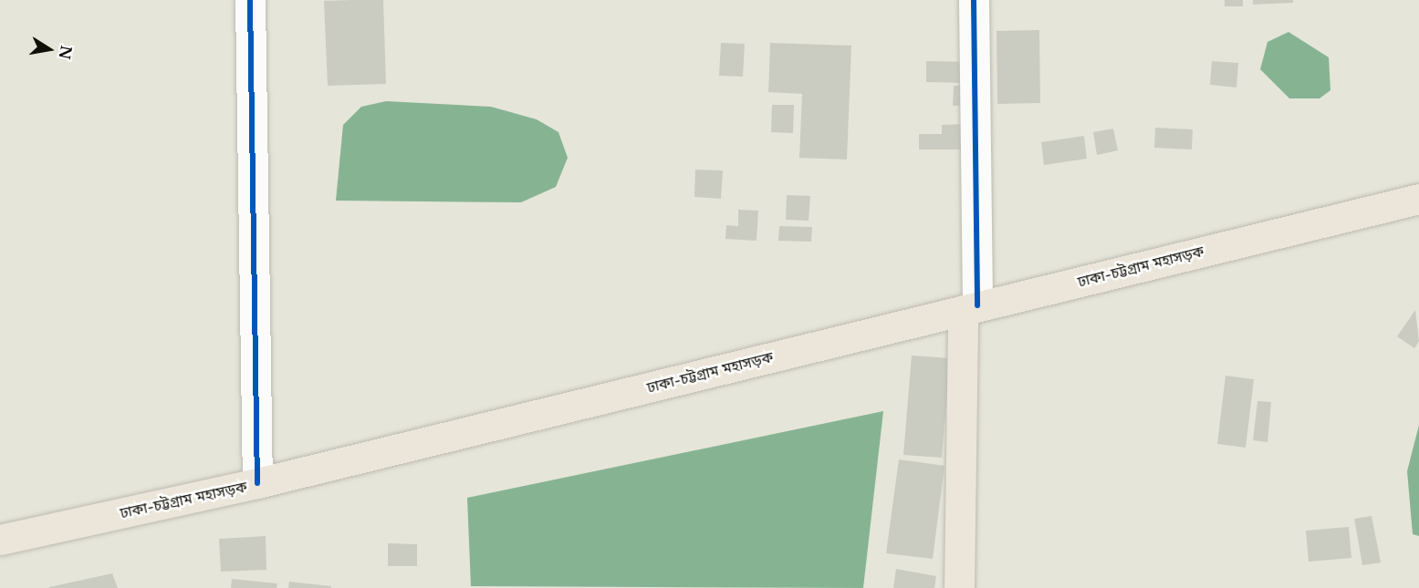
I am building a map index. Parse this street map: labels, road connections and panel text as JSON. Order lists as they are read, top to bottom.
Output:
{
  "streets": {
    "highway": ["ঢাকা-চট্টগ্রাম মহাসড়ক"]
  },
  "north": "right"
}
